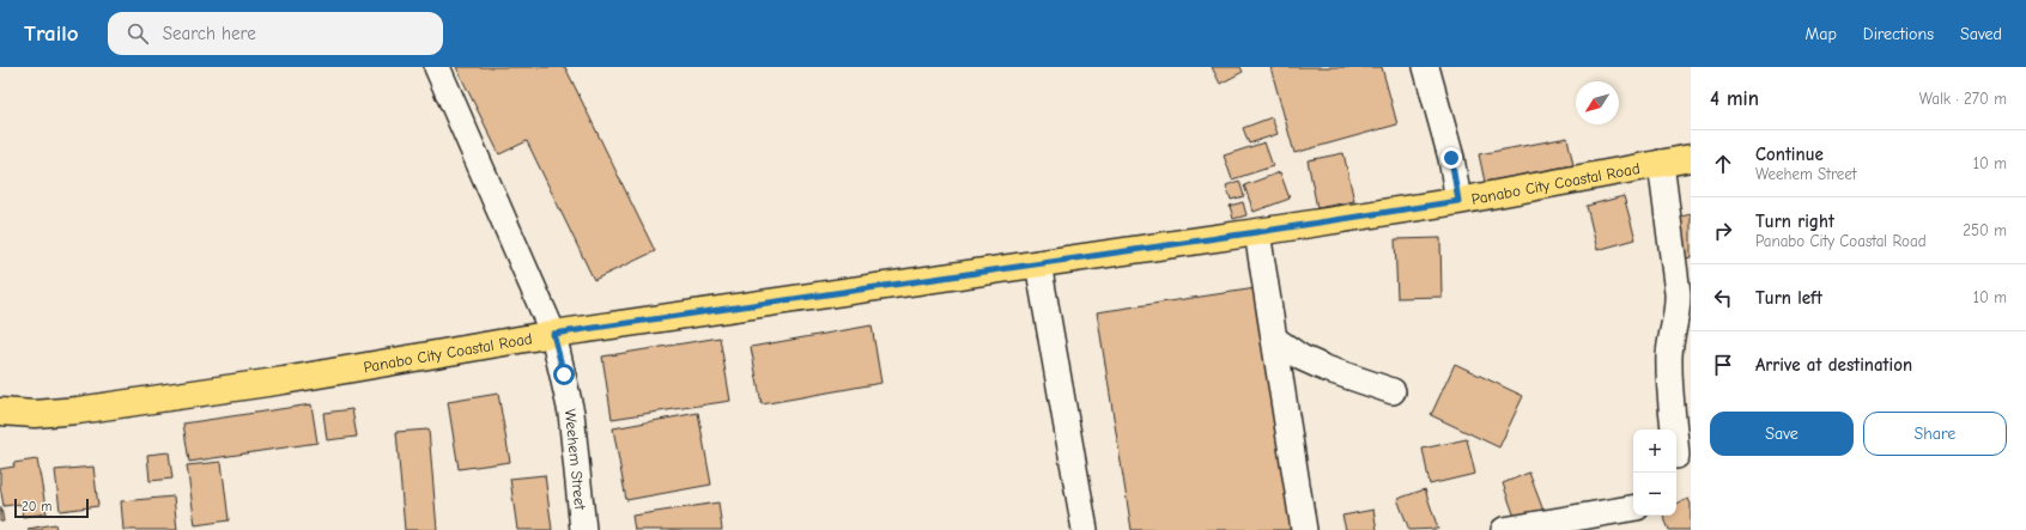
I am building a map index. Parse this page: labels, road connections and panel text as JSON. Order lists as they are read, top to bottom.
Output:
{
  "streets": {
    "main road": ["Panabo City Coastal Road"],
    "street": ["Weehem Street"]
  },
  "crossings": [
    ["Panabo City Coastal Road", "Weehem Street"]
  ],
  "scale_bar": "20 m",
  "north": "bottom left",
  "page": {
    "header": "Trailo",
    "search": "Search here",
    "nav": ["Map", "Directions", "Saved"],
    "heading": ["4 min", "Walk · 270 m"],
    "list": [
      ["Continue", "Weehem Street", "10 m"],
      ["Turn right", "Panabo City Coastal Road", "250 m"],
      ["Turn left", "10 m"],
      "Arrive at destination"
    ],
    "buttons": ["Save", "Share"],
    "map_buttons": ["+", "−"],
    "scale": "20 m"
  }
}
